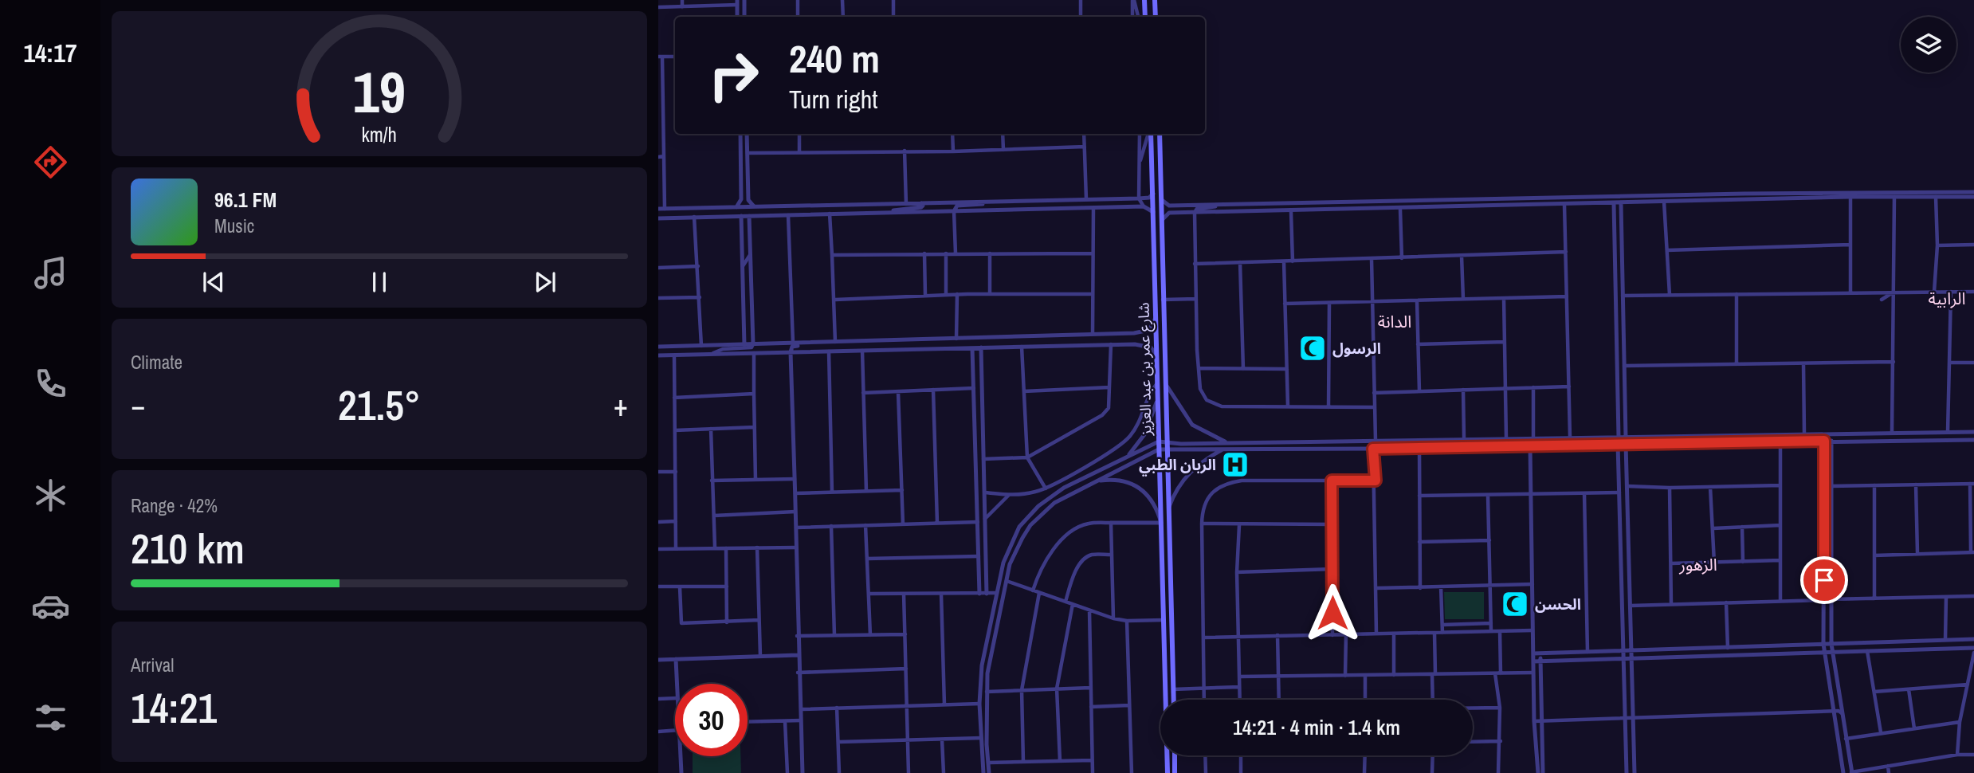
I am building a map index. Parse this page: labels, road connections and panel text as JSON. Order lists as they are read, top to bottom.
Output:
{
  "streets": {
    "main road": ["شارع عمر بن عبد العزيز"]
  },
  "districts": ["الرابية", "الدانة", "الزهور"],
  "places": {
    "mosque": ["الرسول", "الحسن"],
    "hospital": ["الربان الطبي"]
  },
  "page": {
    "tabs": "14:17",
    "turn": ["240 m", "Turn right"],
    "song": ["96.1 FM", "Music"],
    "tile": [
      "Climate",
      ["Range · 42%", "210 km"],
      ["Arrival", "14:21"]
    ],
    "heat": ["−", "21.5°", "+"],
    "limit": "30",
    "trip": "14:21 · 4 min · 1.4 km",
    "gauge": ["19", "km/h"]
  }
}
